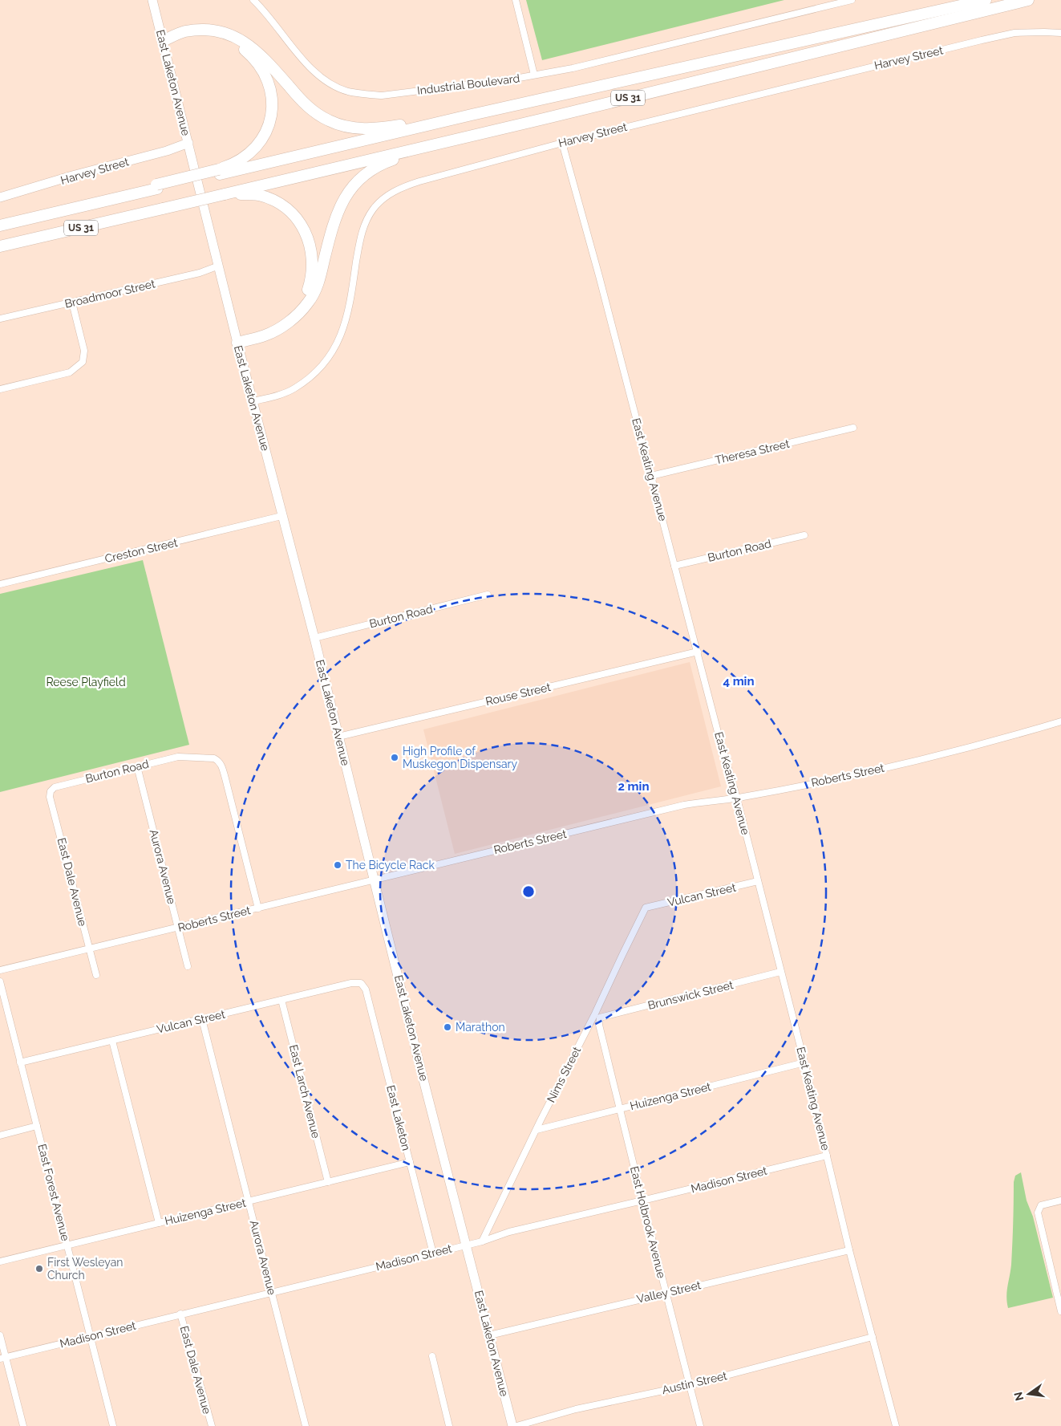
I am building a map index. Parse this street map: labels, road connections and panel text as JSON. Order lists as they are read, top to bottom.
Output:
{
  "streets": {
    "highway": ["US 31"],
    "main road": ["Harvey Street", "East Laketon Avenue"],
    "street": [
      "Industrial Boulevard",
      "Broadmoor Street",
      "Theresa Street",
      "East Keating Avenue",
      "Creston Street",
      "Burton Road",
      "Rouse Street",
      "Roberts Street",
      "Aurora Avenue",
      "East Dale Avenue",
      "Vulcan Street",
      "Brunswick Street",
      "Nims Street",
      "East Larch Avenue",
      "Huizenga Street",
      "East Laketon",
      "Madison Street",
      "East Forest Avenue",
      "East Holbrook Avenue",
      "Valley Street",
      "Austin Street"
    ]
  },
  "crossings": [
    ["Harvey Street", "East Laketon Avenue"],
    ["Harvey Street", "East Keating Avenue"],
    ["East Laketon Avenue", "Broadmoor Street"],
    ["East Laketon Avenue", "Creston Street"],
    ["East Laketon Avenue", "Burton Road"],
    ["East Laketon Avenue", "Rouse Street"],
    ["East Laketon Avenue", "Roberts Street"],
    ["East Laketon Avenue", "Madison Street"],
    ["East Laketon Avenue", "Valley Street"],
    ["Theresa Street", "East Keating Avenue"],
    ["East Keating Avenue", "Burton Road"],
    ["East Keating Avenue", "Rouse Street"],
    ["East Keating Avenue", "Roberts Street"],
    ["East Keating Avenue", "Vulcan Street"],
    ["East Keating Avenue", "Brunswick Street"],
    ["East Keating Avenue", "Huizenga Street"],
    ["East Keating Avenue", "Madison Street"],
    ["East Keating Avenue", "Valley Street"],
    ["East Keating Avenue", "Austin Street"],
    ["Burton Road", "Roberts Street"],
    ["Burton Road", "Aurora Avenue"],
    ["Burton Road", "East Dale Avenue"],
    ["Roberts Street", "Aurora Avenue"],
    ["Roberts Street", "East Dale Avenue"],
    ["Aurora Avenue", "Vulcan Street"],
    ["Aurora Avenue", "Huizenga Street"],
    ["Aurora Avenue", "Madison Street"],
    ["East Dale Avenue", "Madison Street"],
    ["Vulcan Street", "Nims Street"],
    ["Vulcan Street", "East Larch Avenue"],
    ["Vulcan Street", "East Laketon"],
    ["Vulcan Street", "East Forest Avenue"],
    ["Brunswick Street", "East Holbrook Avenue"],
    ["Nims Street", "Huizenga Street"],
    ["Nims Street", "Madison Street"],
    ["East Larch Avenue", "Huizenga Street"],
    ["Huizenga Street", "East Laketon"],
    ["Huizenga Street", "East Forest Avenue"],
    ["Huizenga Street", "East Holbrook Avenue"],
    ["East Laketon", "Madison Street"],
    ["Madison Street", "East Forest Avenue"],
    ["Madison Street", "East Holbrook Avenue"],
    ["East Holbrook Avenue", "Valley Street"],
    ["East Holbrook Avenue", "Austin Street"]
  ],
  "parks": ["Reese Playfield"],
  "places": [
    "High Profile of Muskegon Dispensary",
    "The Bicycle Rack",
    "Marathon",
    "First Wesleyan Church"
  ],
  "north": "left",
  "rings": ["4 min", "2 min"]
}
